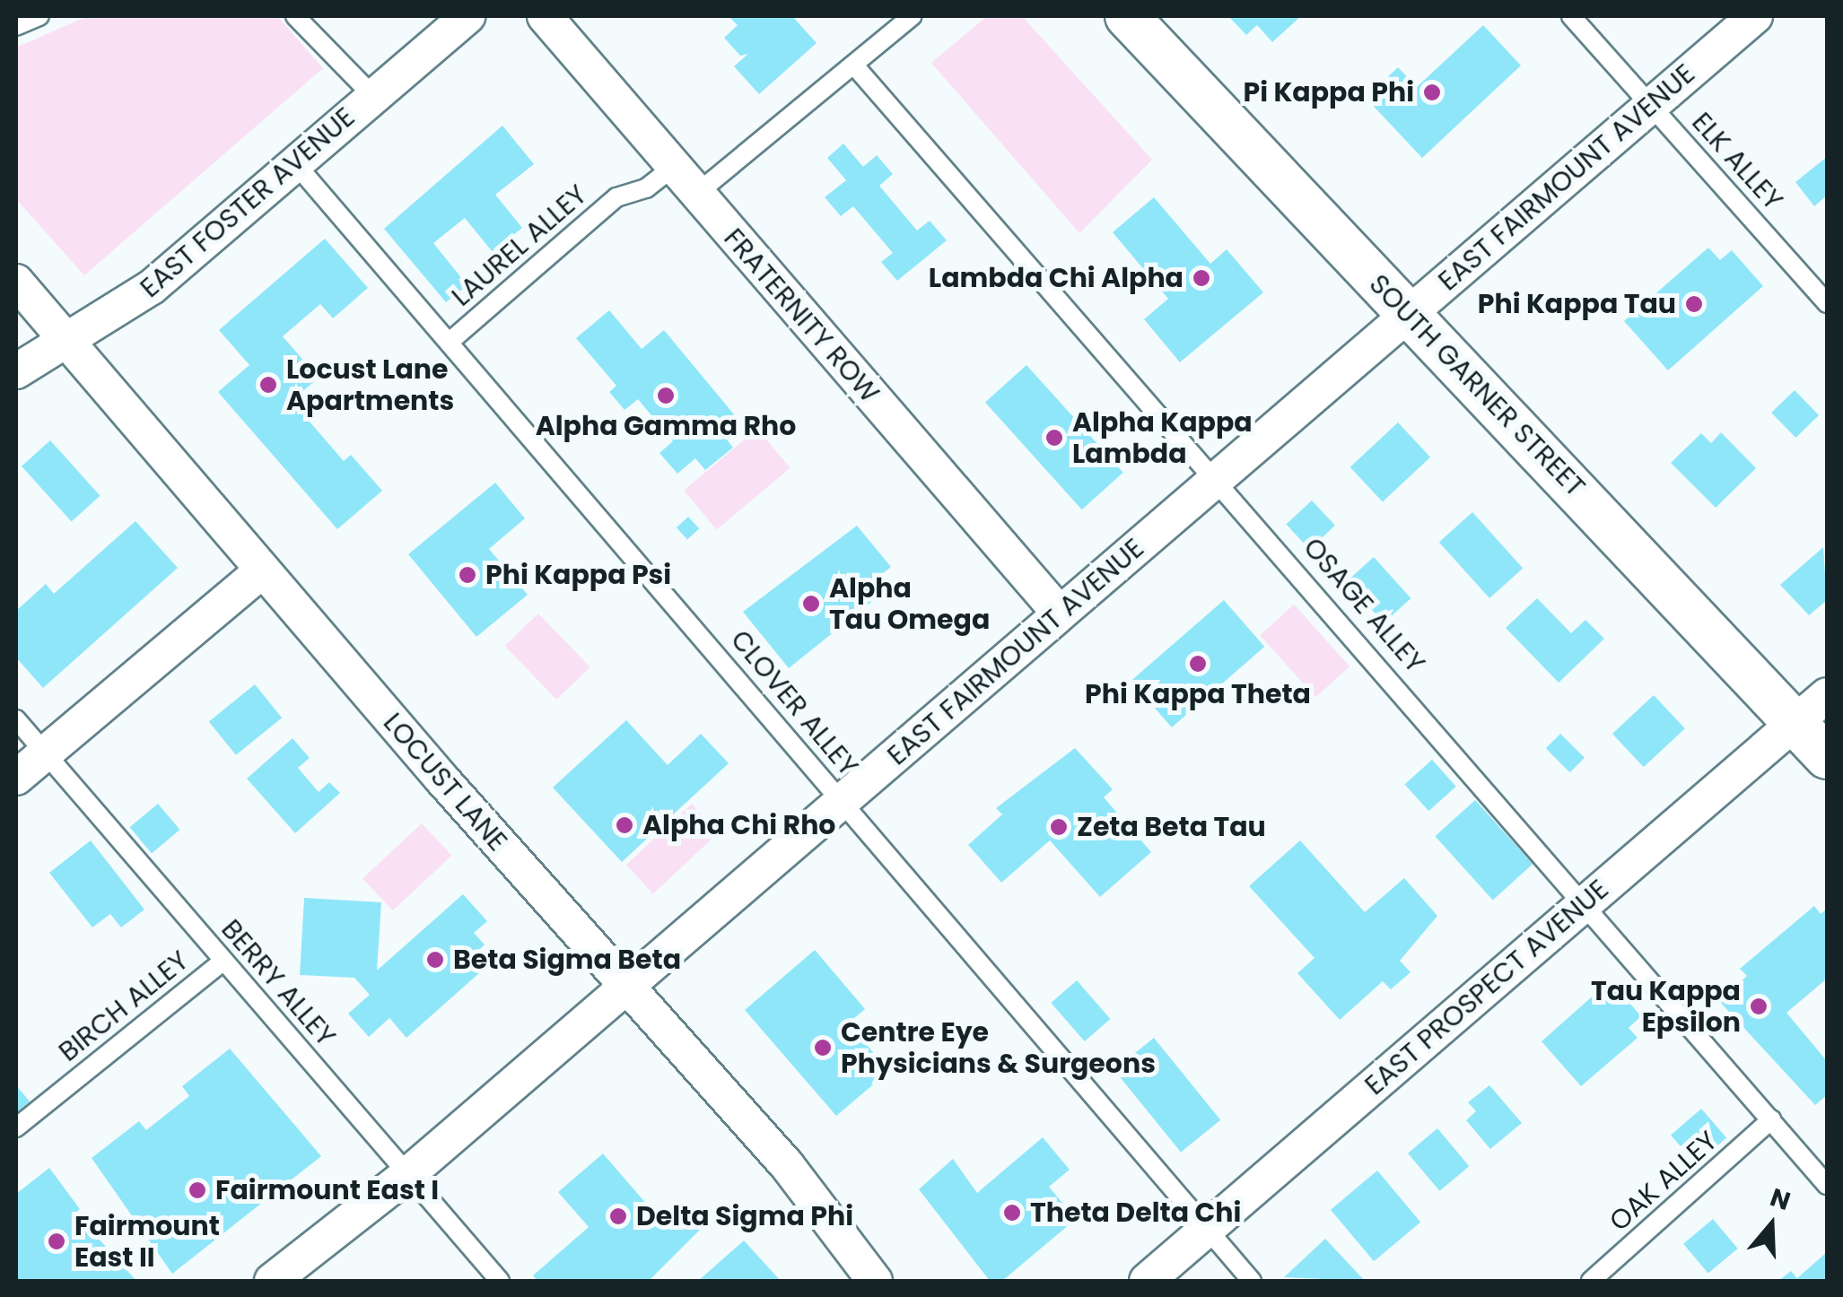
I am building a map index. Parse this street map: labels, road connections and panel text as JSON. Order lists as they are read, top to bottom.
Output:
{
  "streets": {
    "street": [
      "EAST FAIRMOUNT AVENUE",
      "EAST FOSTER AVENUE",
      "FRATERNITY ROW",
      "SOUTH GARNER STREET",
      "LOCUST LANE",
      "EAST PROSPECT AVENUE"
    ],
    "lane": [
      "ELK ALLEY",
      "LAUREL ALLEY",
      "OSAGE ALLEY",
      "CLOVER ALLEY",
      "BERRY ALLEY",
      "BIRCH ALLEY",
      "OAK ALLEY"
    ]
  },
  "crossings": [
    ["ELK ALLEY", "EAST FAIRMOUNT AVENUE"],
    ["EAST FAIRMOUNT AVENUE", "FRATERNITY ROW"],
    ["EAST FAIRMOUNT AVENUE", "SOUTH GARNER STREET"],
    ["EAST FAIRMOUNT AVENUE", "OSAGE ALLEY"],
    ["EAST FAIRMOUNT AVENUE", "CLOVER ALLEY"],
    ["EAST FAIRMOUNT AVENUE", "LOCUST LANE"],
    ["EAST FAIRMOUNT AVENUE", "BERRY ALLEY"],
    ["EAST FOSTER AVENUE", "CLOVER ALLEY"],
    ["EAST FOSTER AVENUE", "LOCUST LANE"],
    ["LAUREL ALLEY", "FRATERNITY ROW"],
    ["LAUREL ALLEY", "CLOVER ALLEY"],
    ["SOUTH GARNER STREET", "EAST PROSPECT AVENUE"],
    ["OSAGE ALLEY", "EAST PROSPECT AVENUE"],
    ["OSAGE ALLEY", "OAK ALLEY"],
    ["CLOVER ALLEY", "EAST PROSPECT AVENUE"],
    ["BERRY ALLEY", "BIRCH ALLEY"]
  ],
  "places": [
    "Pi Kappa Phi",
    "Lambda Chi Alpha",
    "Phi Kappa Tau",
    "Locust Lane Apartments",
    "Alpha Gamma Rho",
    "Alpha Kappa Lambda",
    "Phi Kappa Psi",
    "Alpha Tau Omega",
    "Phi Kappa Theta",
    "Alpha Chi Rho",
    "Zeta Beta Tau",
    "Beta Sigma Beta",
    "Tau Kappa Epsilon",
    "Centre Eye Physicians & Surgeons",
    "Fairmount East I",
    "Theta Delta Chi",
    "Delta Sigma Phi",
    "Fairmount East II"
  ],
  "north": "top"
}
